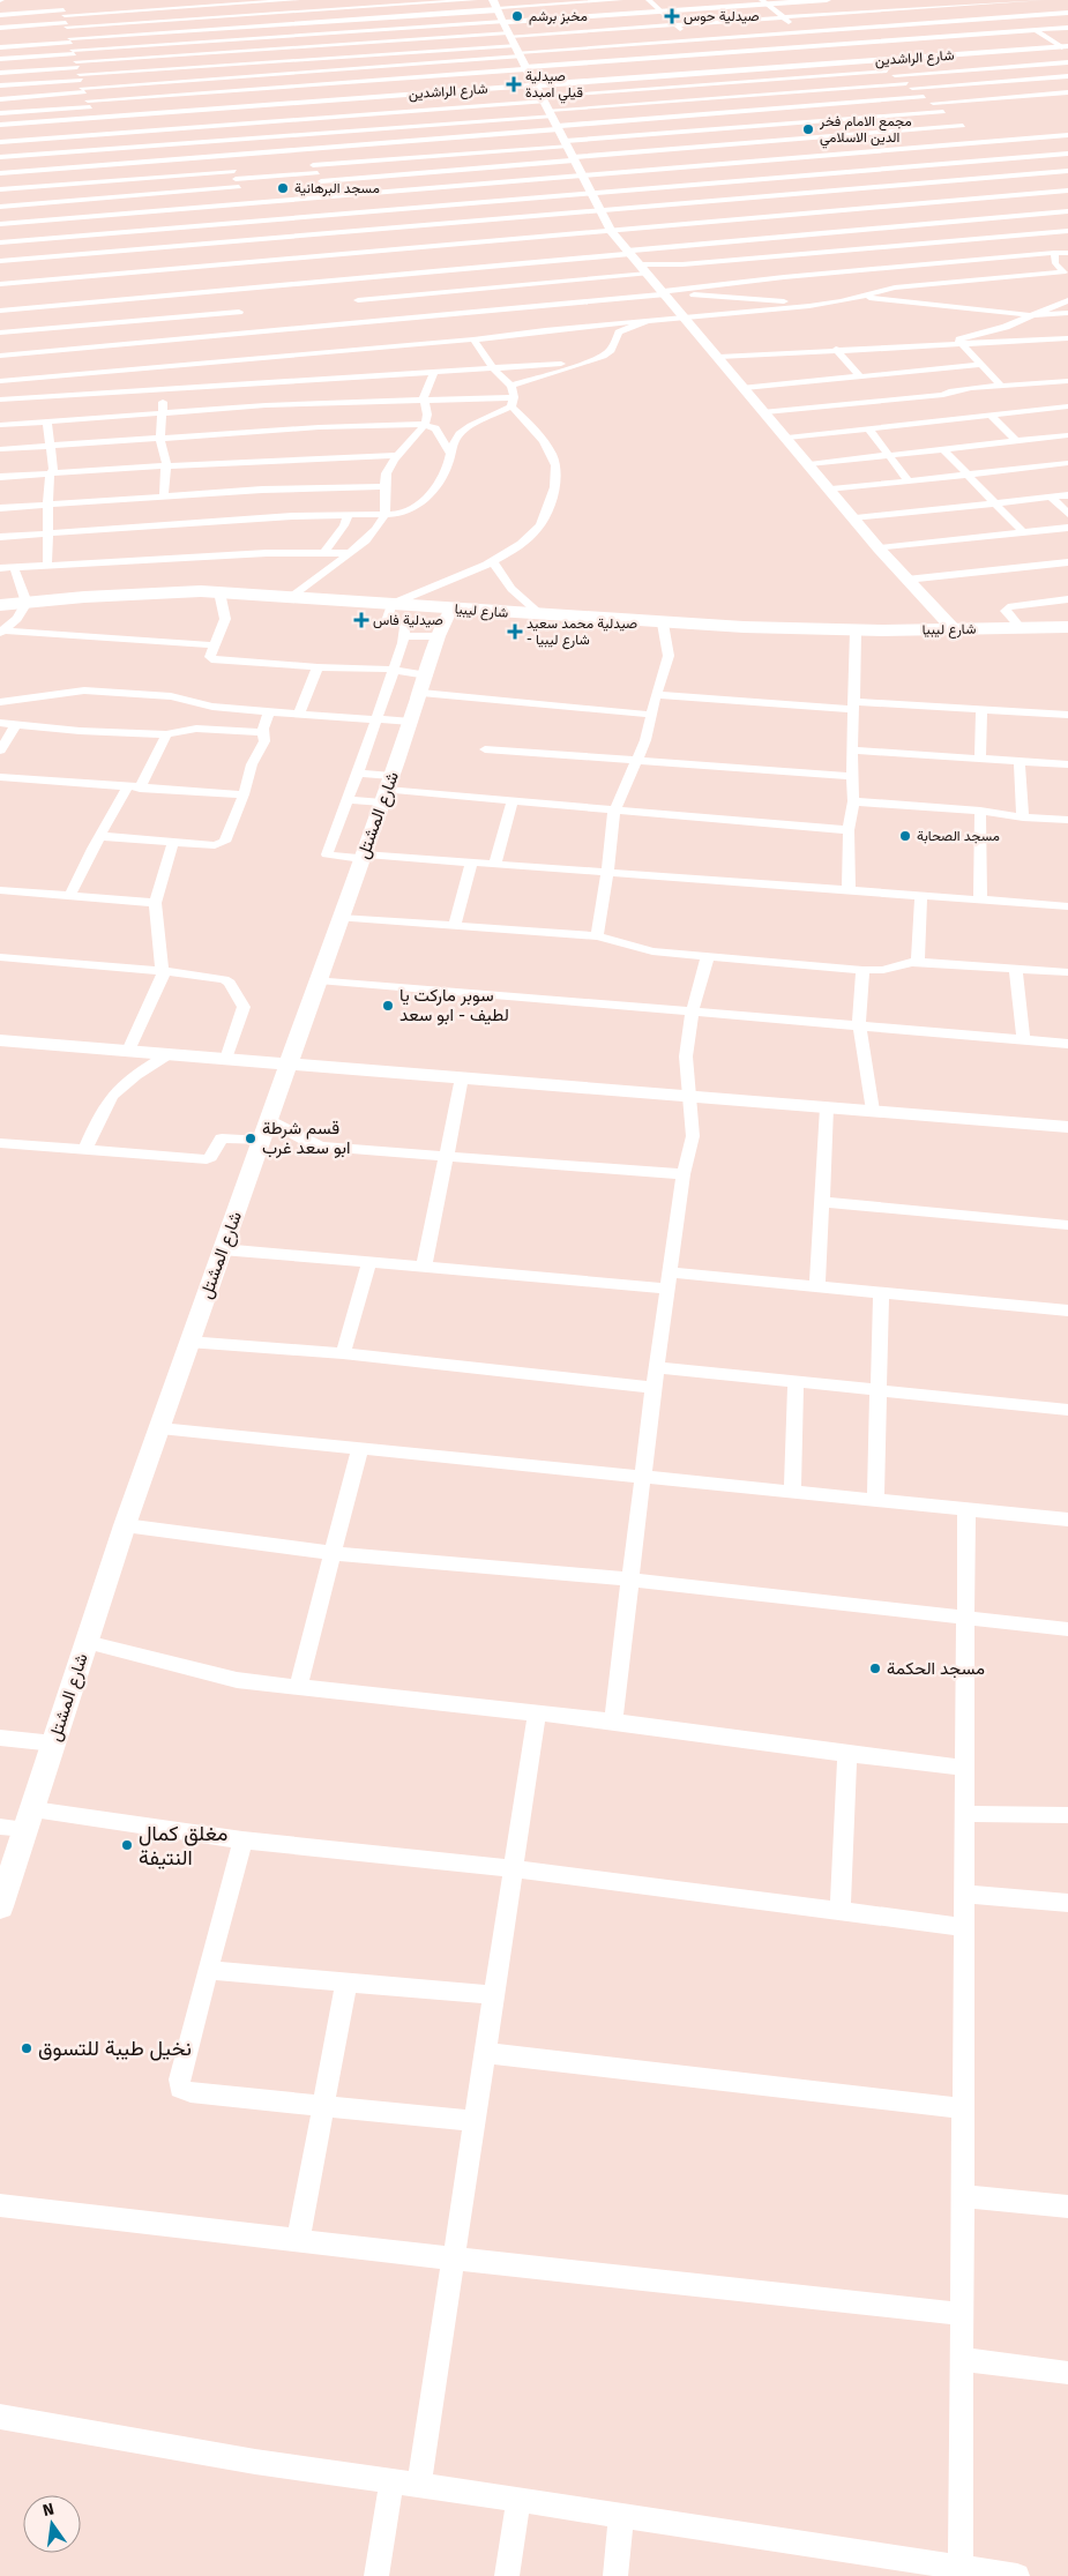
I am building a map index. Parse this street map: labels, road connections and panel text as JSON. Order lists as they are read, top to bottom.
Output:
{
  "streets": {
    "highway": ["شارع ليبيا"],
    "street": ["شارع الراشدين", "شارع المشتل"]
  },
  "crossings": [
    ["شارع ليبيا", "شارع المشتل"]
  ],
  "places": {
    "other": [
      "مخبز برشم",
      "مجمع الامام فخر الدين الاسلامي",
      "مسجد البرهانية",
      "مسجد الصحابة",
      "سوبر ماركت يا لطيف - ابو سعد",
      "قسم شرطة ابو سعد غرب",
      "مسجد الحكمة",
      "مغلق كمال النتيفة",
      "نخيل طيبة للتسوق"
    ],
    "health": [
      "صيدلية حوس",
      "صيدلية قيلي امبدة",
      "صيدلية فاس",
      "صيدلية محمد سعيد - شارع ليبيا"
    ]
  },
  "north": "top"
}
